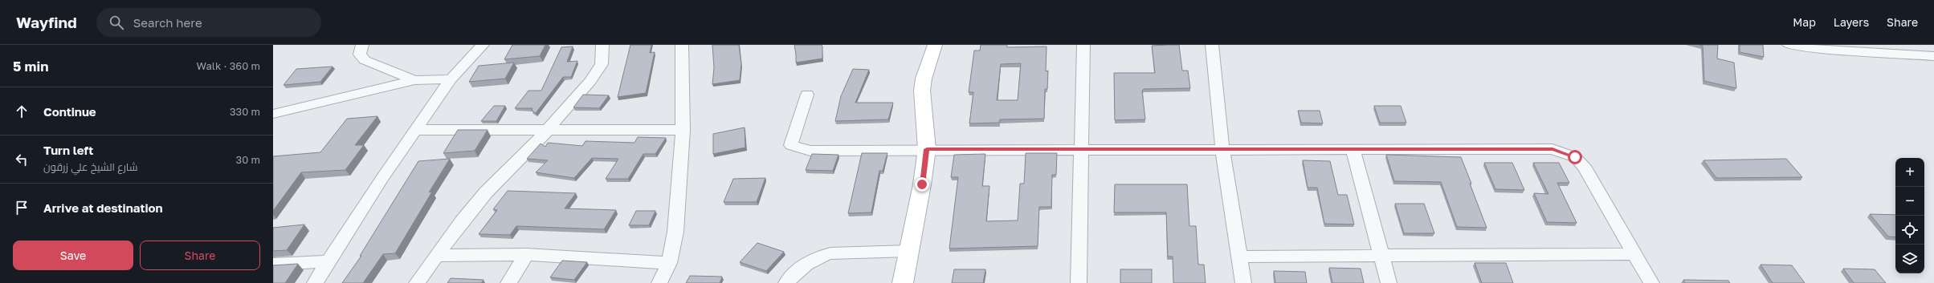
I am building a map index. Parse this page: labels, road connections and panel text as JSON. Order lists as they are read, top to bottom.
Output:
{
  "page": {
    "header": "Wayfind",
    "search": "Search here",
    "nav": ["Map", "Layers", "Share"],
    "heading": ["5 min", "Walk · 360 m"],
    "list": [
      ["Continue", "330 m"],
      ["Turn left", "شارع الشيخ علي زرقون", "30 m"],
      "Arrive at destination"
    ],
    "map_buttons": ["+", "−"],
    "buttons": ["Save", "Share"]
  }
}
